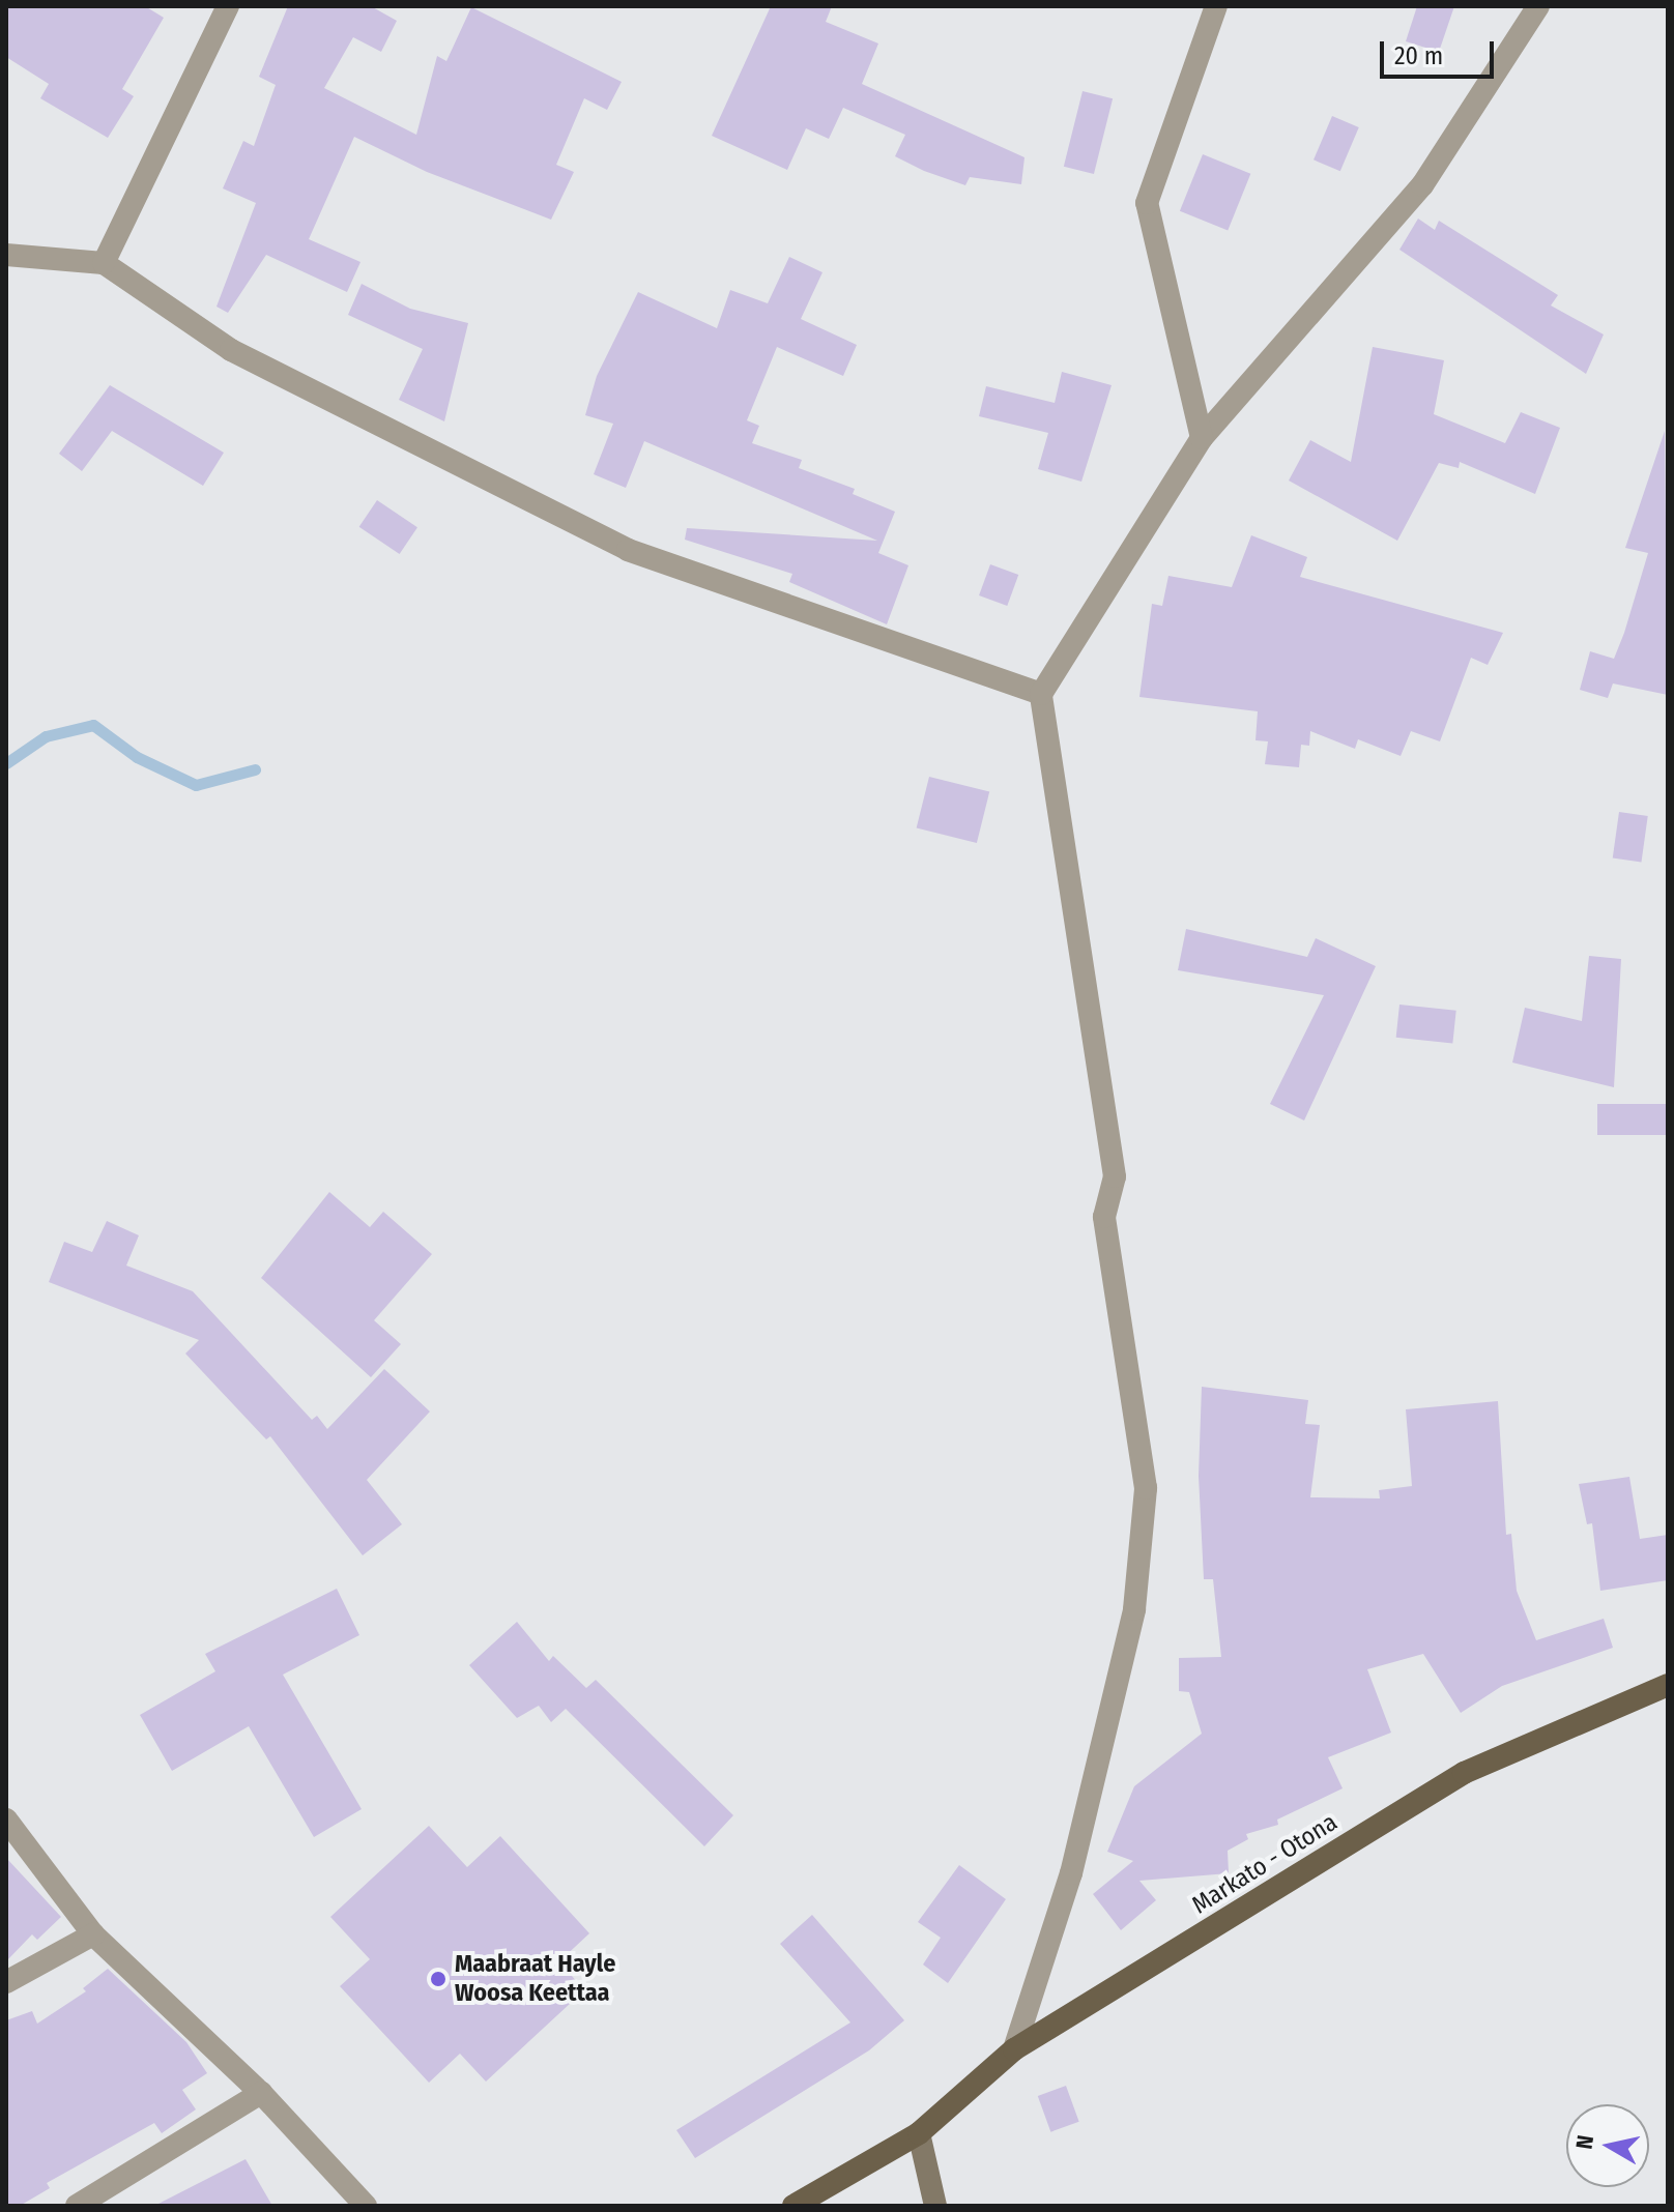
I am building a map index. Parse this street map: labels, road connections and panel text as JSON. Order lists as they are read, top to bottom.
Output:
{
  "streets": {
    "main road": ["Markato - Otona"]
  },
  "places": ["Maabraat Hayle Woosa Keettaa"],
  "scale_bar": "20 m",
  "north": "left"
}
